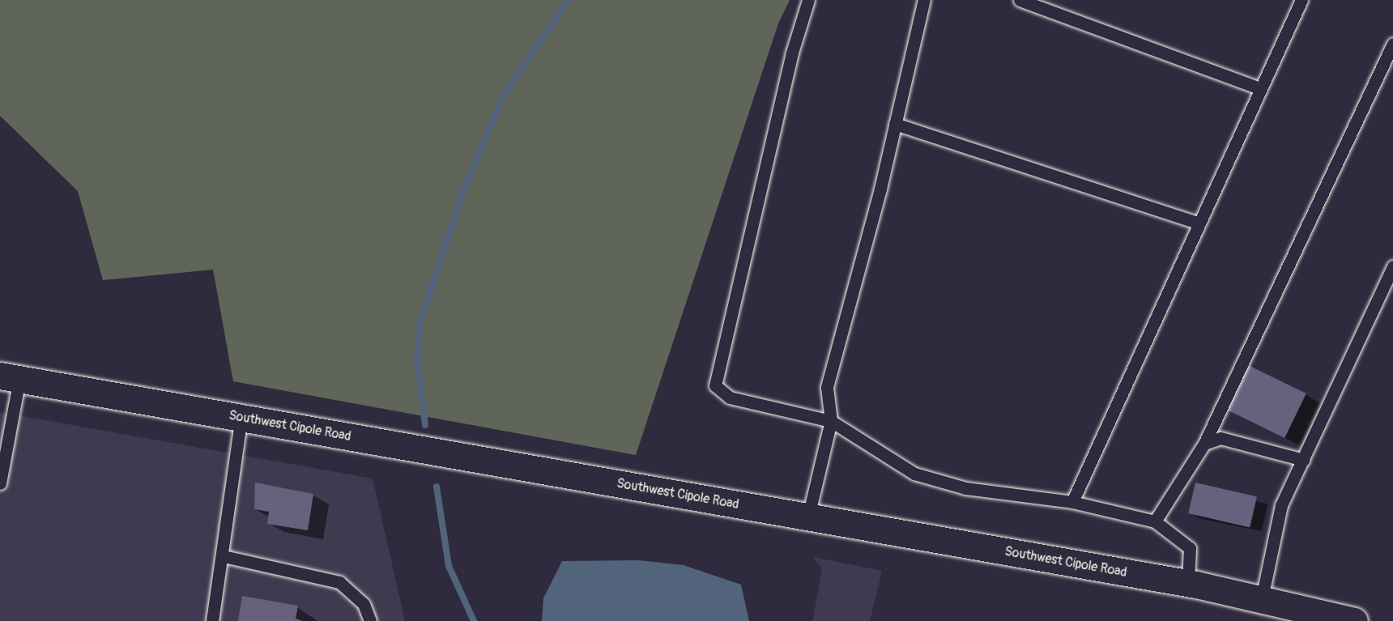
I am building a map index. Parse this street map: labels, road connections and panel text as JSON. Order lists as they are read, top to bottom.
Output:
{
  "streets": {
    "street": ["Southwest Cipole Road"]
  }
}
